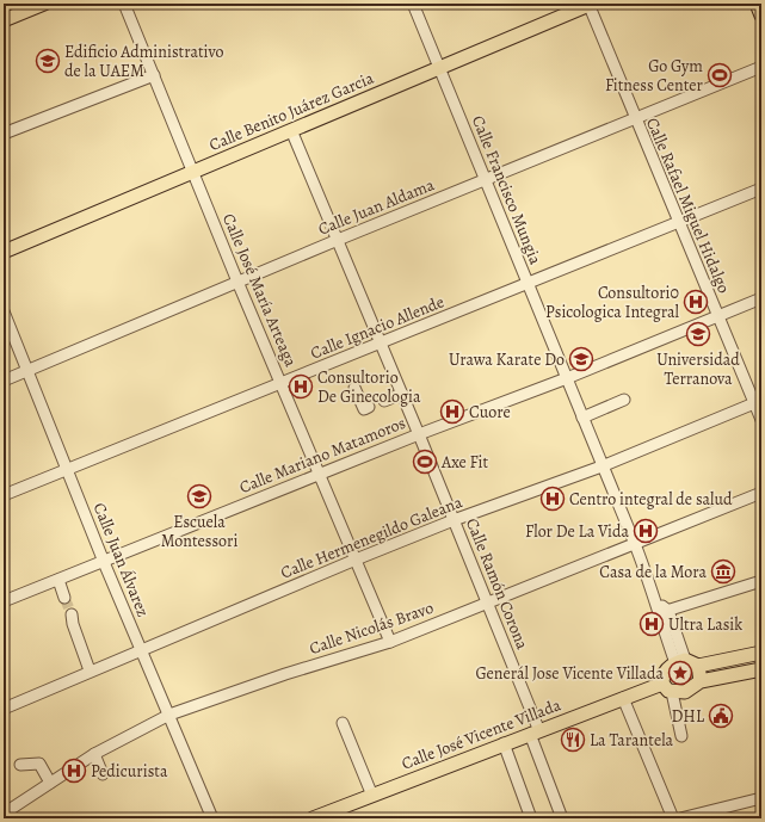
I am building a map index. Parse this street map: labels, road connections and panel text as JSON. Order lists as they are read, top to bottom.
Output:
{
  "streets": {
    "main road": ["Calle Benito Juárez Garcia", "Calle José Vicente Villada"],
    "street": [
      "Calle Francisco Mungia",
      "Calle Rafael Miguel Hidalgo",
      "Calle Juan Aldama",
      "Calle José María Arteaga",
      "Calle Ignacio Allende",
      "Calle Mariano Matamoros",
      "Calle Hermenegildo Galeana",
      "Calle Juan Álvarez",
      "Calle Ramón Corona",
      "Calle Nicolás Bravo"
    ]
  },
  "crossings": [
    ["Calle Benito Juárez Garcia", "Calle Francisco Mungia"],
    ["Calle Benito Juárez Garcia", "Calle Rafael Miguel Hidalgo"],
    ["Calle Benito Juárez Garcia", "Calle José María Arteaga"],
    ["Calle Benito Juárez Garcia", "Calle Ramón Corona"],
    ["Calle Francisco Mungia", "Calle Juan Aldama"],
    ["Calle Francisco Mungia", "Calle Ignacio Allende"],
    ["Calle Francisco Mungia", "Calle Mariano Matamoros"],
    ["Calle Francisco Mungia", "Calle Hermenegildo Galeana"],
    ["Calle Francisco Mungia", "Calle Nicolás Bravo"],
    ["Calle Rafael Miguel Hidalgo", "Calle Juan Aldama"],
    ["Calle Rafael Miguel Hidalgo", "Calle Ignacio Allende"],
    ["Calle Rafael Miguel Hidalgo", "Calle Mariano Matamoros"],
    ["Calle Rafael Miguel Hidalgo", "Calle Hermenegildo Galeana"],
    ["Calle Juan Aldama", "Calle José María Arteaga"],
    ["Calle Juan Aldama", "Calle Juan Álvarez"],
    ["Calle Juan Aldama", "Calle Ramón Corona"],
    ["Calle José María Arteaga", "Calle Ignacio Allende"],
    ["Calle José María Arteaga", "Calle Mariano Matamoros"],
    ["Calle José María Arteaga", "Calle Hermenegildo Galeana"],
    ["Calle José María Arteaga", "Calle Nicolás Bravo"],
    ["Calle Ignacio Allende", "Calle Juan Álvarez"],
    ["Calle Ignacio Allende", "Calle Ramón Corona"],
    ["Calle Mariano Matamoros", "Calle Juan Álvarez"],
    ["Calle Mariano Matamoros", "Calle Ramón Corona"],
    ["Calle Hermenegildo Galeana", "Calle Juan Álvarez"],
    ["Calle Hermenegildo Galeana", "Calle Ramón Corona"],
    ["Calle Juan Álvarez", "Calle Nicolás Bravo"],
    ["Calle Ramón Corona", "Calle Nicolás Bravo"],
    ["Calle Ramón Corona", "Calle José Vicente Villada"]
  ],
  "places": {
    "school or university": [
      "Edificio Administrativo de la UAEM",
      "Universidad Terranova",
      "Urawa Karate Do",
      "Escuela Montessori"
    ],
    "sports": ["Go Gym Fitness Center", "Axe Fit"],
    "hospital": [
      "Consultori0 Psicologica Integral",
      "Consultorio De Ginecologia",
      "Cuore",
      "Centro integral de salud",
      "Flor De La Vida",
      "Ultra Lasik",
      "Pedicurista"
    ],
    "museum": ["Casa de la Mora"],
    "place": ["Generál Jose Vicente Villada"],
    "public building": ["DHL"],
    "restaurant": ["La Tarantela"]
  }
}
